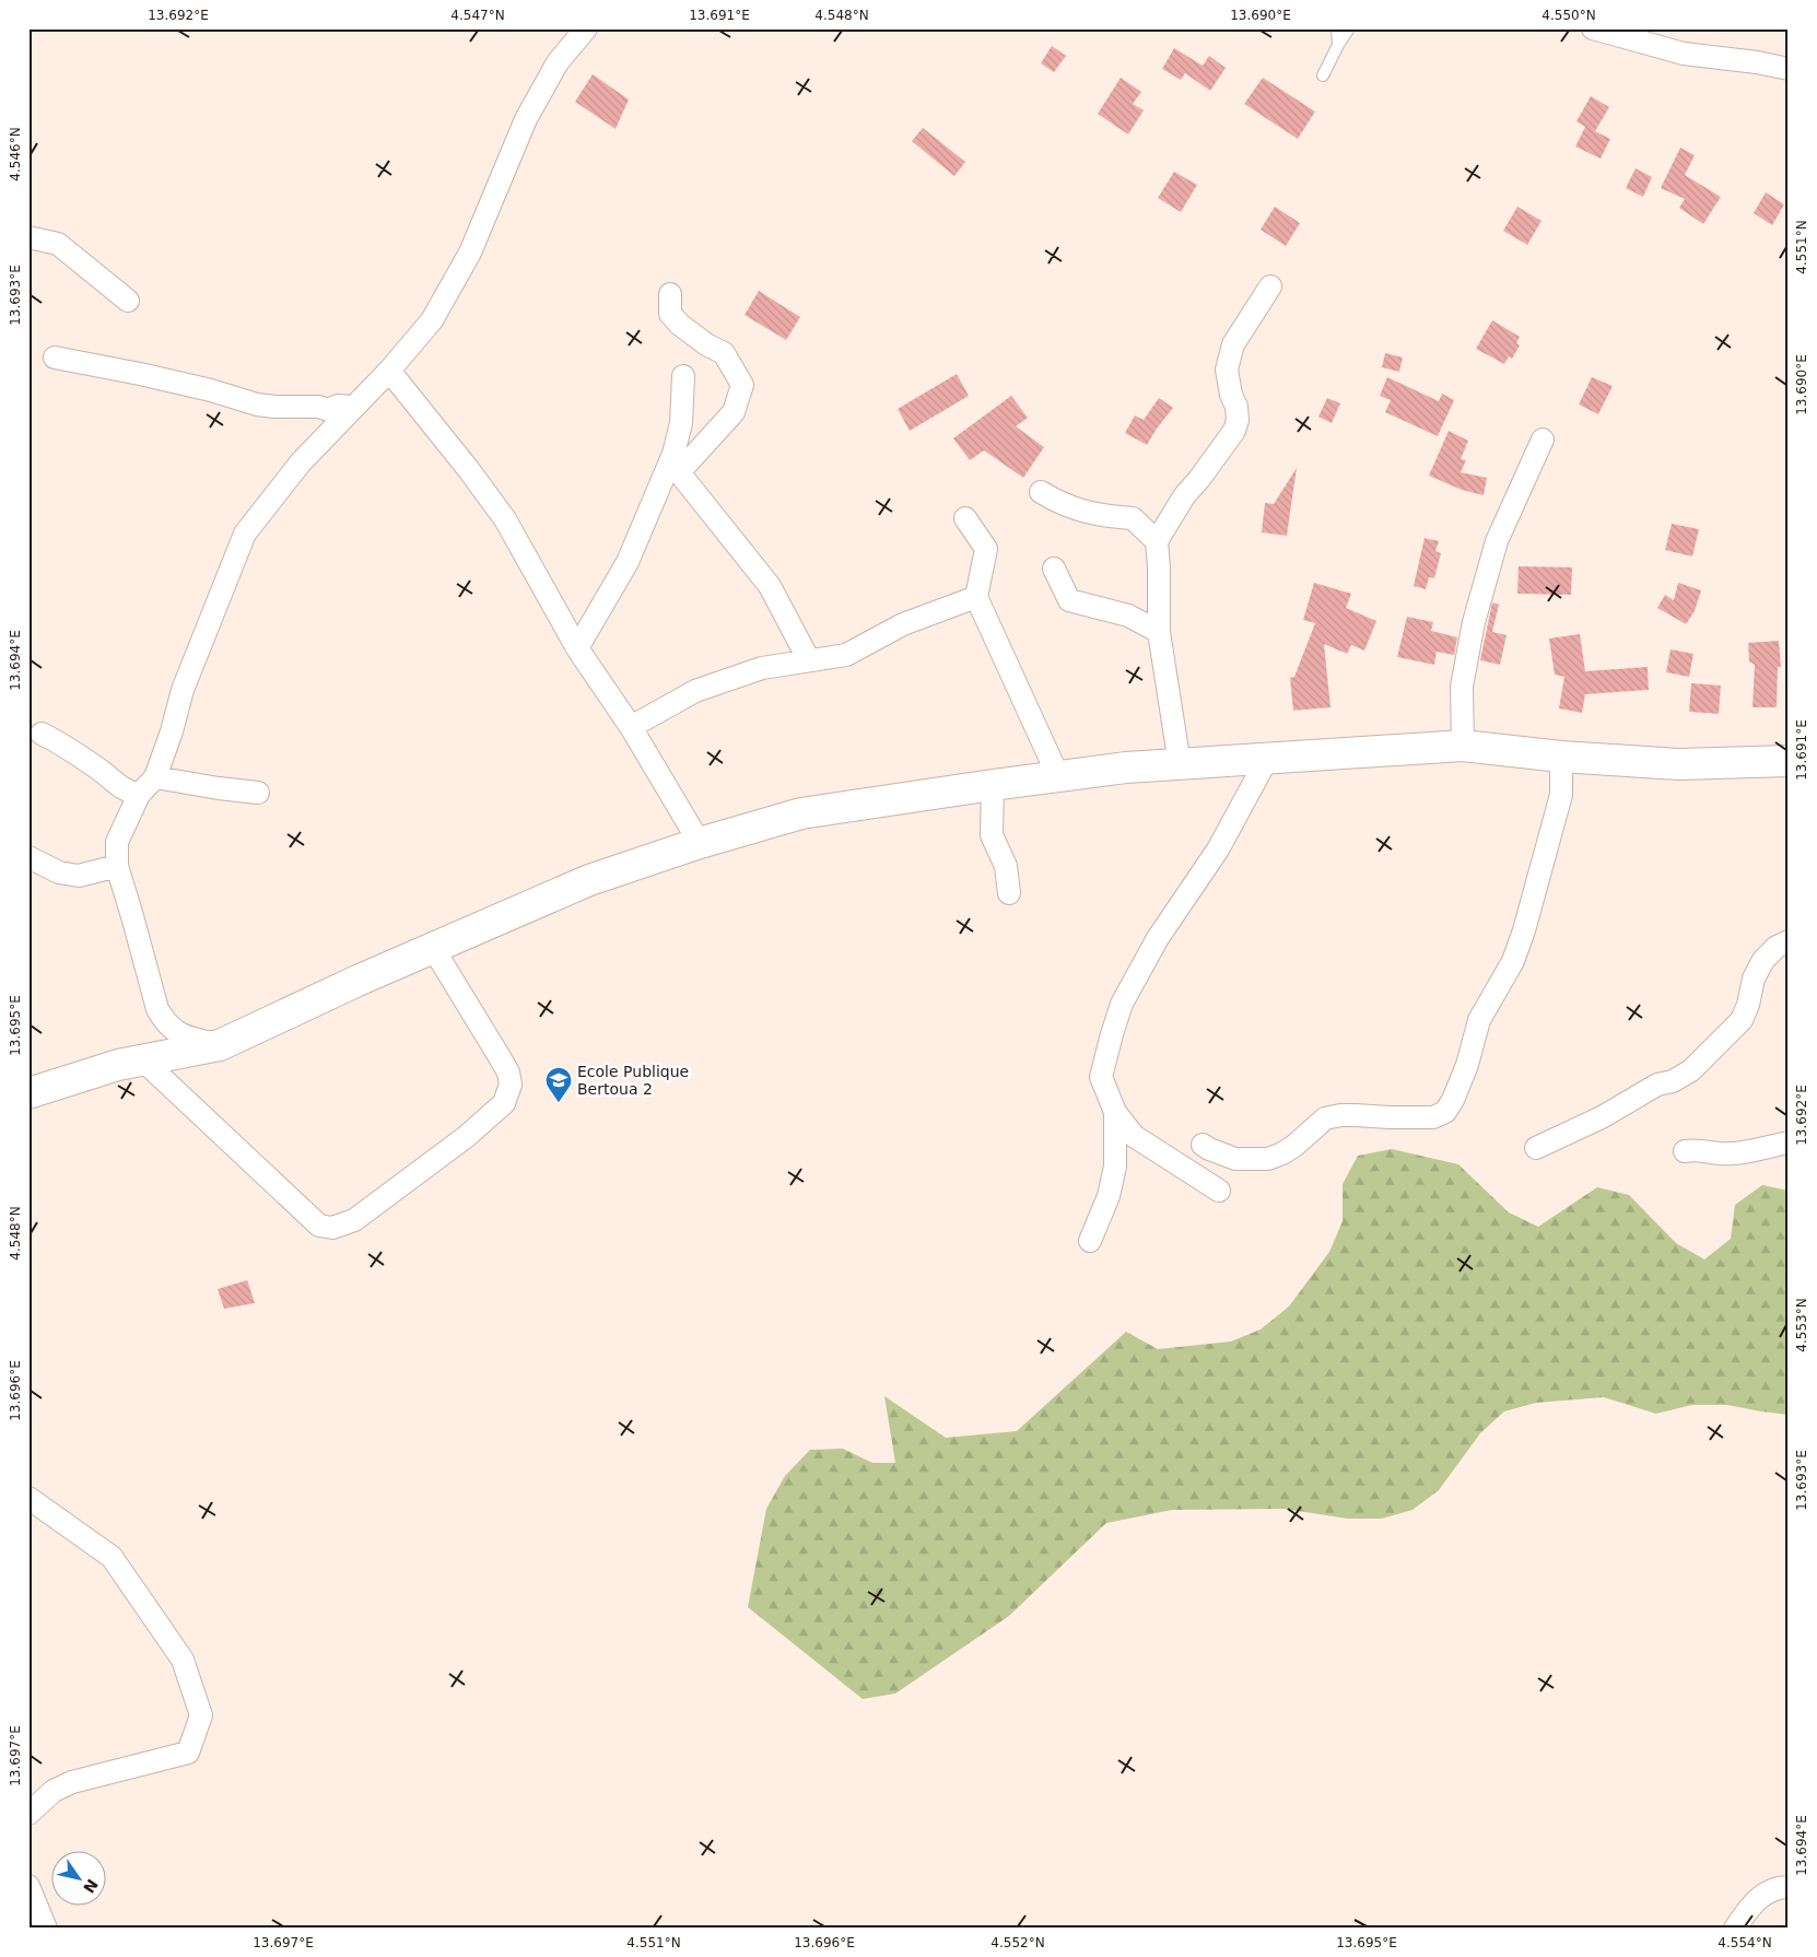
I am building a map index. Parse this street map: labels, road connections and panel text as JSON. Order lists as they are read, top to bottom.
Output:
{
  "places": {
    "school or university": ["Ecole Publique Bertoua 2"]
  },
  "north": "bottom right",
  "coordinates": [
    "13.692°E",
    "4.547°N",
    "13.691°E",
    "4.548°N",
    "13.690°E",
    "4.550°N",
    "4.546°N",
    "4.551°N",
    "13.693°E",
    "13.694°E",
    "13.695°E",
    "4.553°N",
    "13.696°E",
    "13.697°E",
    "4.552°N",
    "4.554°N"
  ]
}
